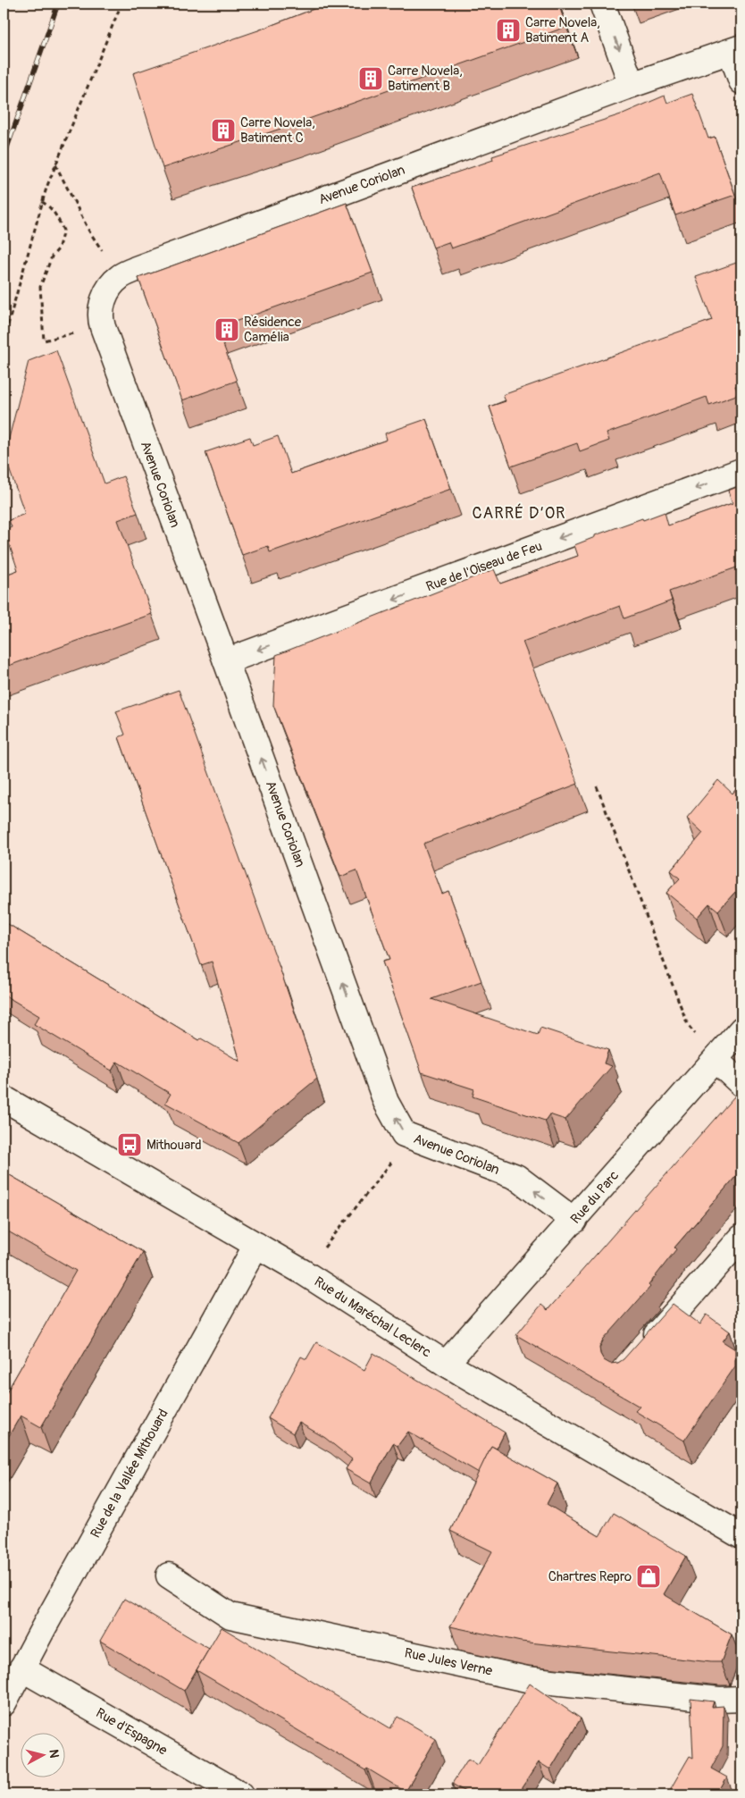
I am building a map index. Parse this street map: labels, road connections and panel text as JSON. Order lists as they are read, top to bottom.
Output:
{
  "streets": {
    "street": [
      "Avenue Coriolan",
      "Rue de l'Oiseau de Feu",
      "Rue du Parc",
      "Rue du Maréchal Leclerc",
      "Rue de la Vallée Mithouard",
      "Rue Jules Verne",
      "Rue d'Espagne"
    ]
  },
  "crossings": [
    ["Avenue Coriolan", "Rue de l'Oiseau de Feu"],
    ["Avenue Coriolan", "Rue du Parc"],
    ["Rue du Parc", "Rue du Maréchal Leclerc"],
    ["Rue du Maréchal Leclerc", "Rue de la Vallée Mithouard"],
    ["Rue de la Vallée Mithouard", "Rue d'Espagne"]
  ],
  "one_way": ["Avenue Coriolan", "Rue de l'Oiseau de Feu"],
  "districts": ["CARRÉ D’OR"],
  "places": {
    "building": [
      "Carre Novela, Batiment A",
      "Carre Novela, Batiment B",
      "Carre Novela, Batiment C",
      "Résidence Camélia"
    ],
    "bus stop": ["Mithouard"],
    "shop": ["Chartres Repro"]
  },
  "north": "right"
}
